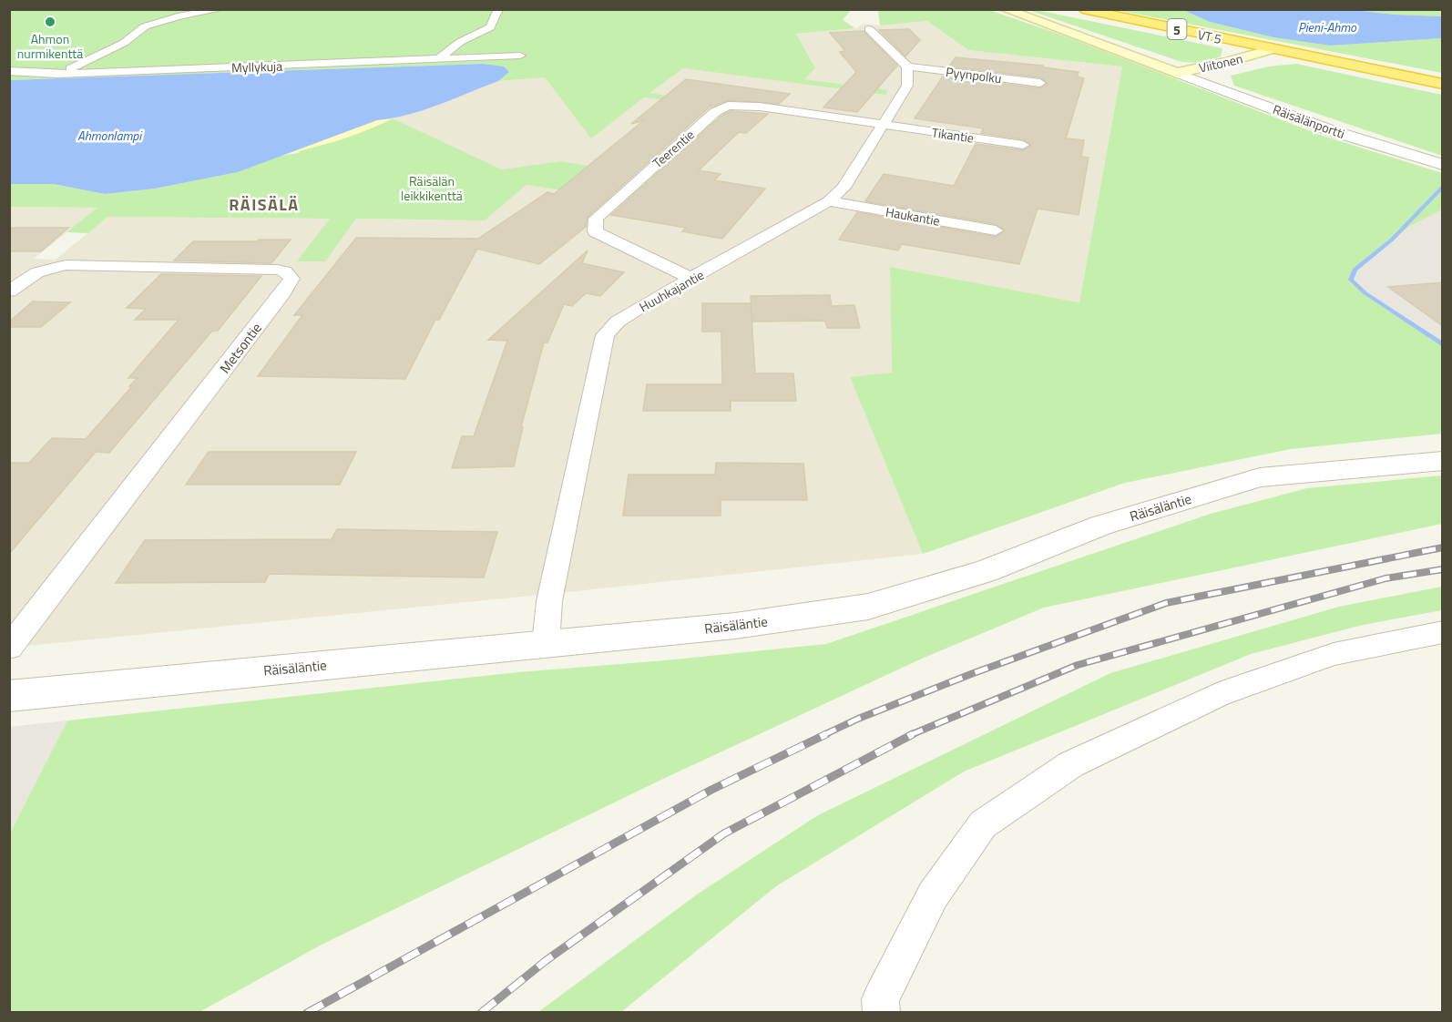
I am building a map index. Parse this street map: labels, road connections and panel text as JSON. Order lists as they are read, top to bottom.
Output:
{
  "streets": {
    "highway": ["5", "VT 5", "Viitonen"],
    "street": [
      "Myllykuja",
      "Pyynpolku",
      "Räisälänportti",
      "Tikantie",
      "Teerentie",
      "Haukantie",
      "Huuhkajantie",
      "Metsontie",
      "Räisäläntie"
    ]
  },
  "crossings": [
    ["VT 5", "Viitonen"],
    ["Viitonen", "Räisälänportti"],
    ["Pyynpolku", "Huuhkajantie"],
    ["Tikantie", "Teerentie"],
    ["Tikantie", "Huuhkajantie"],
    ["Teerentie", "Huuhkajantie"],
    ["Haukantie", "Huuhkajantie"],
    ["Huuhkajantie", "Räisäläntie"]
  ],
  "districts": ["RÄISÄLÄ"],
  "water": ["Pieni-Ahmo", "Ahmonlampi"],
  "parks": ["Räisälän leikkikenttä"],
  "places": ["Ahmon nurmikenttä"]
}
